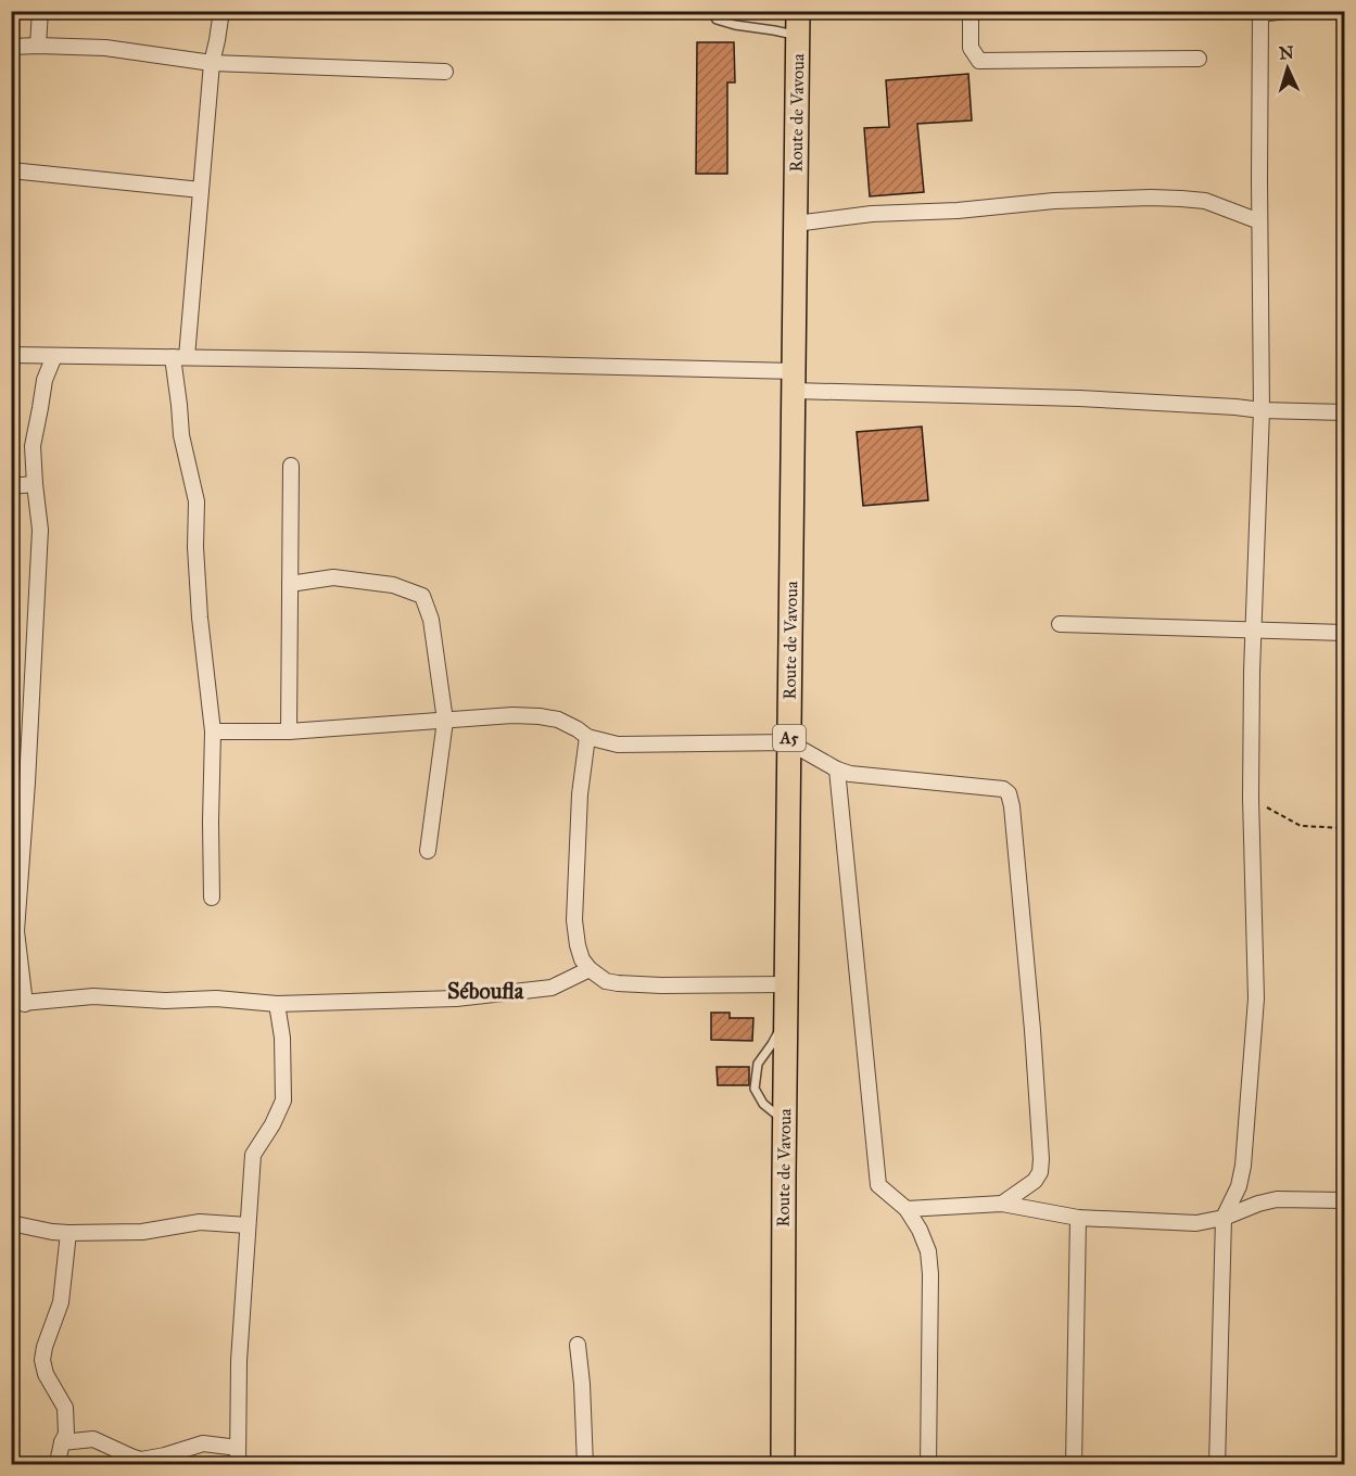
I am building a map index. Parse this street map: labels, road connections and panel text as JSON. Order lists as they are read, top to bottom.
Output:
{
  "streets": {
    "main road": ["Route de Vavoua", "A5"]
  },
  "districts": ["Séboufla"],
  "north": "top"
}
